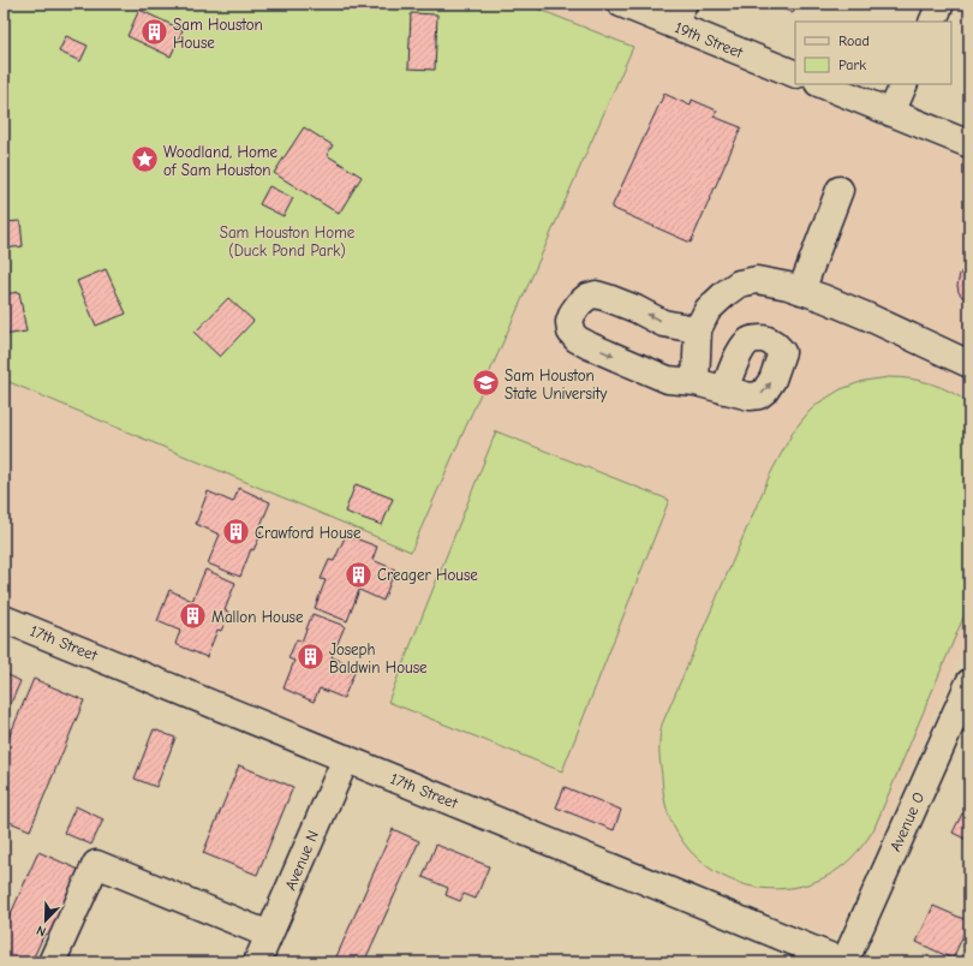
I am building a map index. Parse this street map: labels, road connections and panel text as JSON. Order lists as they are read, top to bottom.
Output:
{
  "streets": {
    "street": [
      "19th Street",
      "17th Street",
      "Avenue O",
      "Avenue N"
    ]
  },
  "crossings": [
    ["17th Street", "Avenue O"],
    ["17th Street", "Avenue N"]
  ],
  "parks": ["Sam Houston Home (Duck Pond Park)"],
  "places": {
    "building": [
      "Sam Houston House",
      "Crawford House",
      "Creager House",
      "Mallon House",
      "Joseph Baldwin House"
    ],
    "place": ["Woodland, Home of Sam Houston"],
    "school or university": ["Sam Houston State University"]
  },
  "legend": ["Road", "Park"],
  "north": "bottom left"
}
